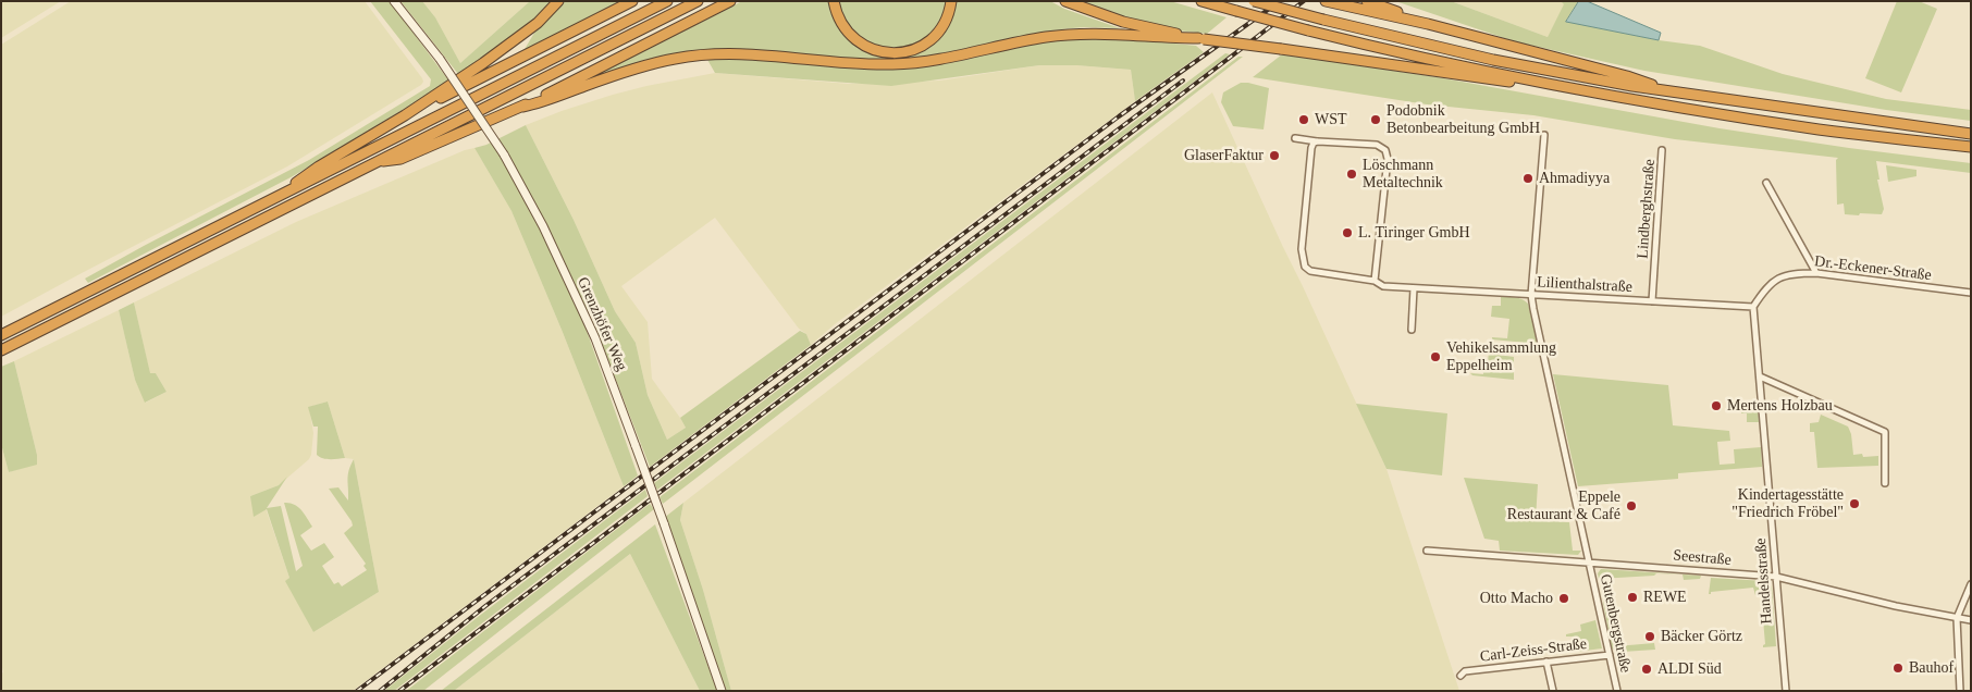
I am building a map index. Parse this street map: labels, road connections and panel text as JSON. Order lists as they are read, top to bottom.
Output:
{
  "streets": {
    "main road": ["Grenzhöfer Weg"],
    "street": [
      "Lindberghstraße",
      "Dr.-Eckener-Straße",
      "Lilienthalstraße",
      "Seestraße",
      "Handelsstraße",
      "Gutenbergstraße",
      "Carl-Zeiss-Straße"
    ]
  },
  "crossings": [
    ["Lindberghstraße", "Lilienthalstraße"],
    ["Dr.-Eckener-Straße", "Lilienthalstraße"],
    ["Dr.-Eckener-Straße", "Handelsstraße"],
    ["Lilienthalstraße", "Handelsstraße"],
    ["Lilienthalstraße", "Gutenbergstraße"],
    ["Seestraße", "Handelsstraße"],
    ["Seestraße", "Gutenbergstraße"],
    ["Gutenbergstraße", "Carl-Zeiss-Straße"]
  ],
  "places": [
    "WST",
    "Podobnik Betonbearbeitung GmbH",
    "GlaserFaktur",
    "Löschmann Metaltechnik",
    "Ahmadiyya",
    "L. Tiringer GmbH",
    "Vehikelsammlung Eppelheim",
    "Mertens Holzbau",
    "Kindertagesstätte \"Friedrich Fröbel\"",
    "Eppele Restaurant & Café",
    "REWE",
    "Otto Macho",
    "Bäcker Görtz",
    "Bauhof",
    "ALDI Süd"
  ]
}
